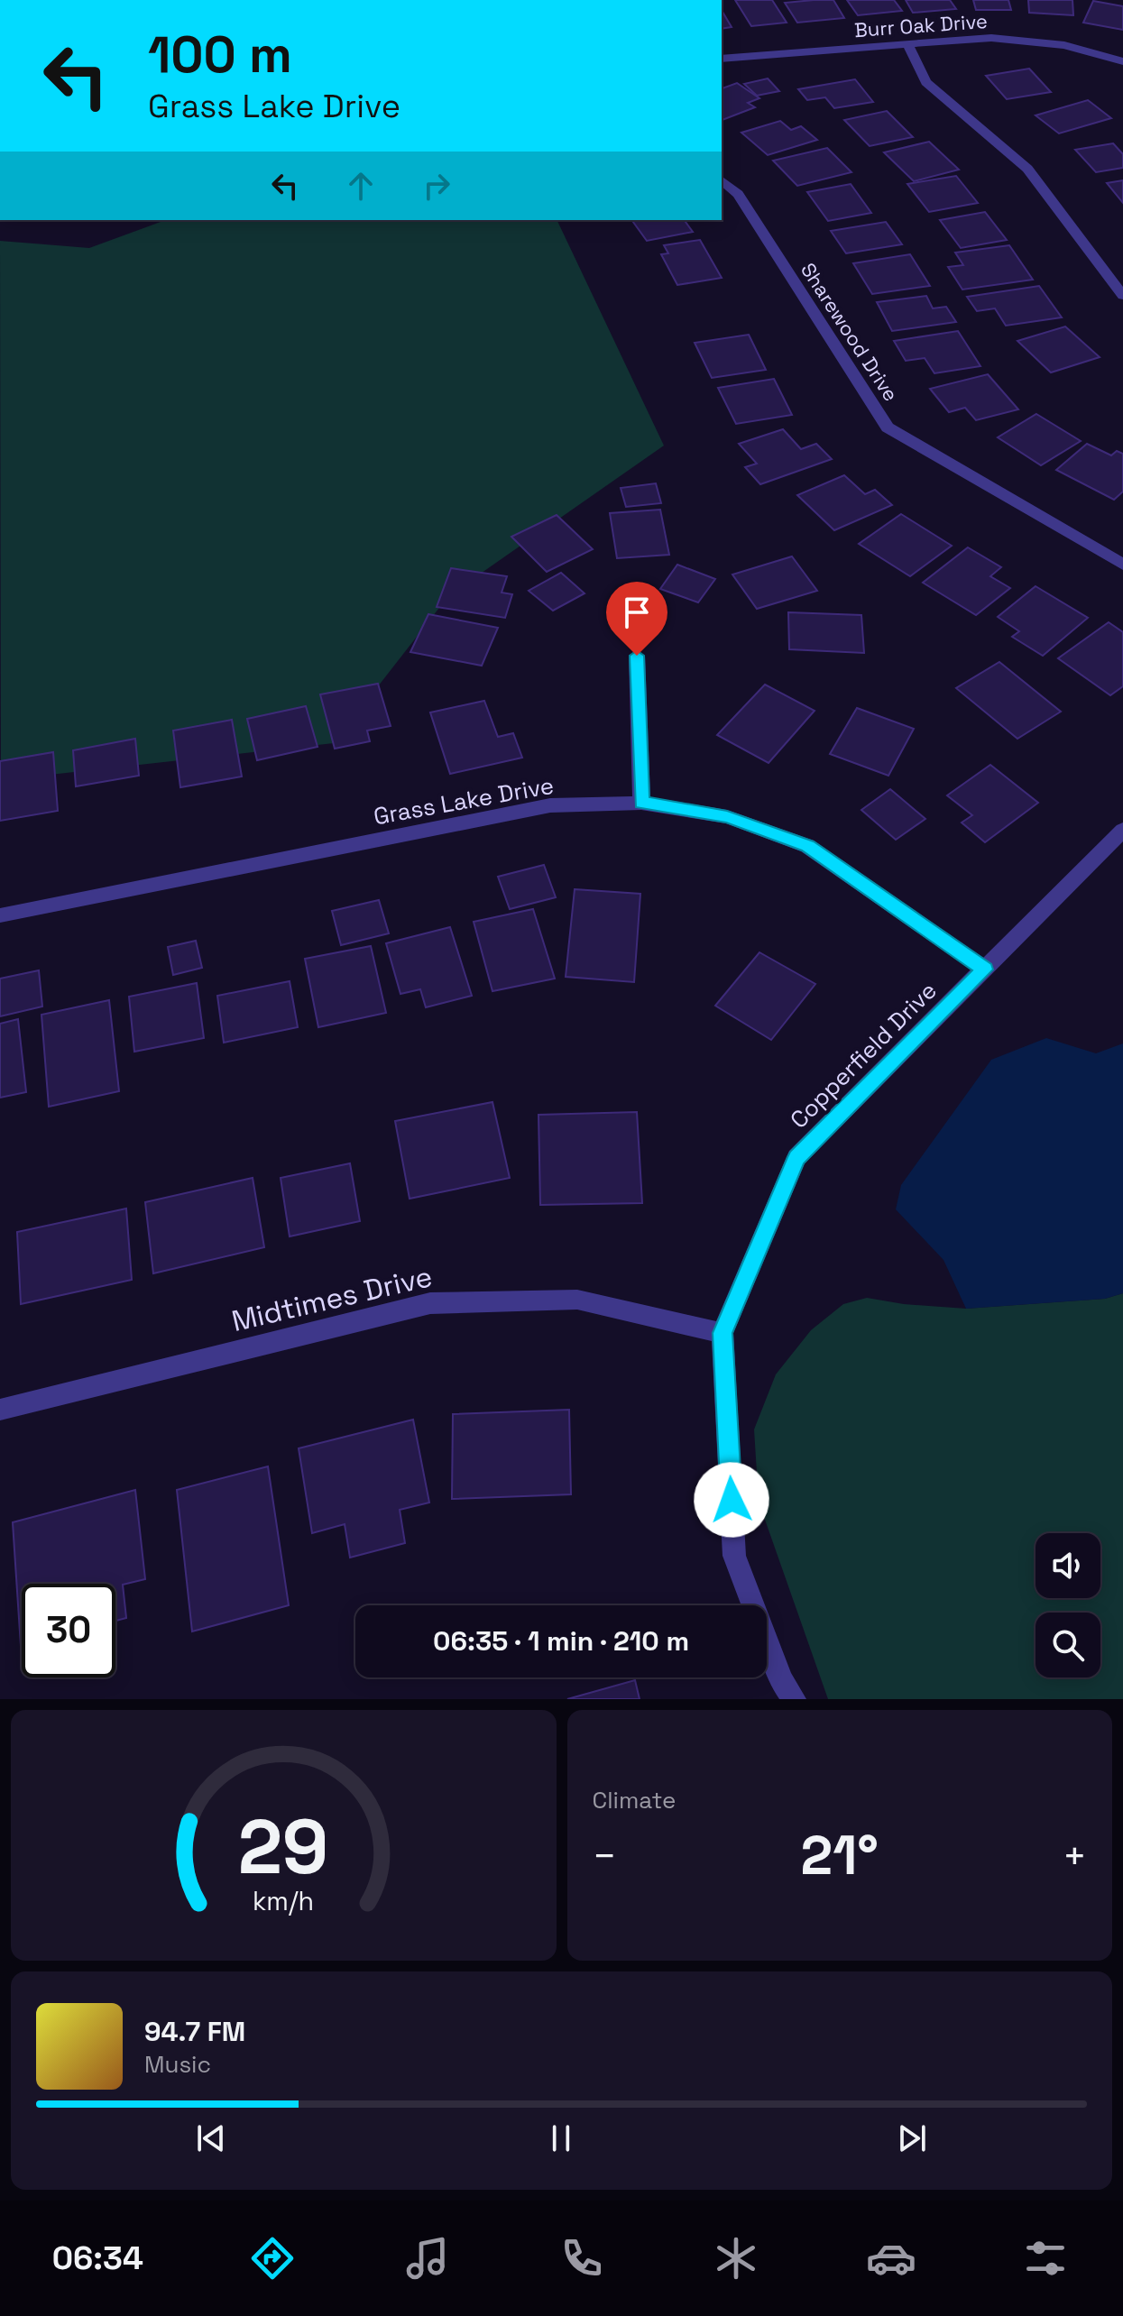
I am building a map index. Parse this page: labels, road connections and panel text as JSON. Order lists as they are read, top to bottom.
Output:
{
  "streets": {
    "street": [
      "Burr Oak Drive",
      "Sharewood Drive",
      "Grass Lake Drive",
      "Copperfield Drive",
      "Midtimes Drive"
    ]
  },
  "crossings": [
    ["Grass Lake Drive", "Copperfield Drive"],
    ["Copperfield Drive", "Midtimes Drive"]
  ],
  "page": {
    "turn": ["100 m", "Grass Lake Drive"],
    "limit": "30",
    "trip": "06:35 · 1 min · 210 m",
    "tile": "Climate",
    "heat": ["−", "21°", "+"],
    "song": ["94.7 FM", "Music"],
    "tabs": "06:34",
    "gauge": ["29", "km/h"]
  }
}
